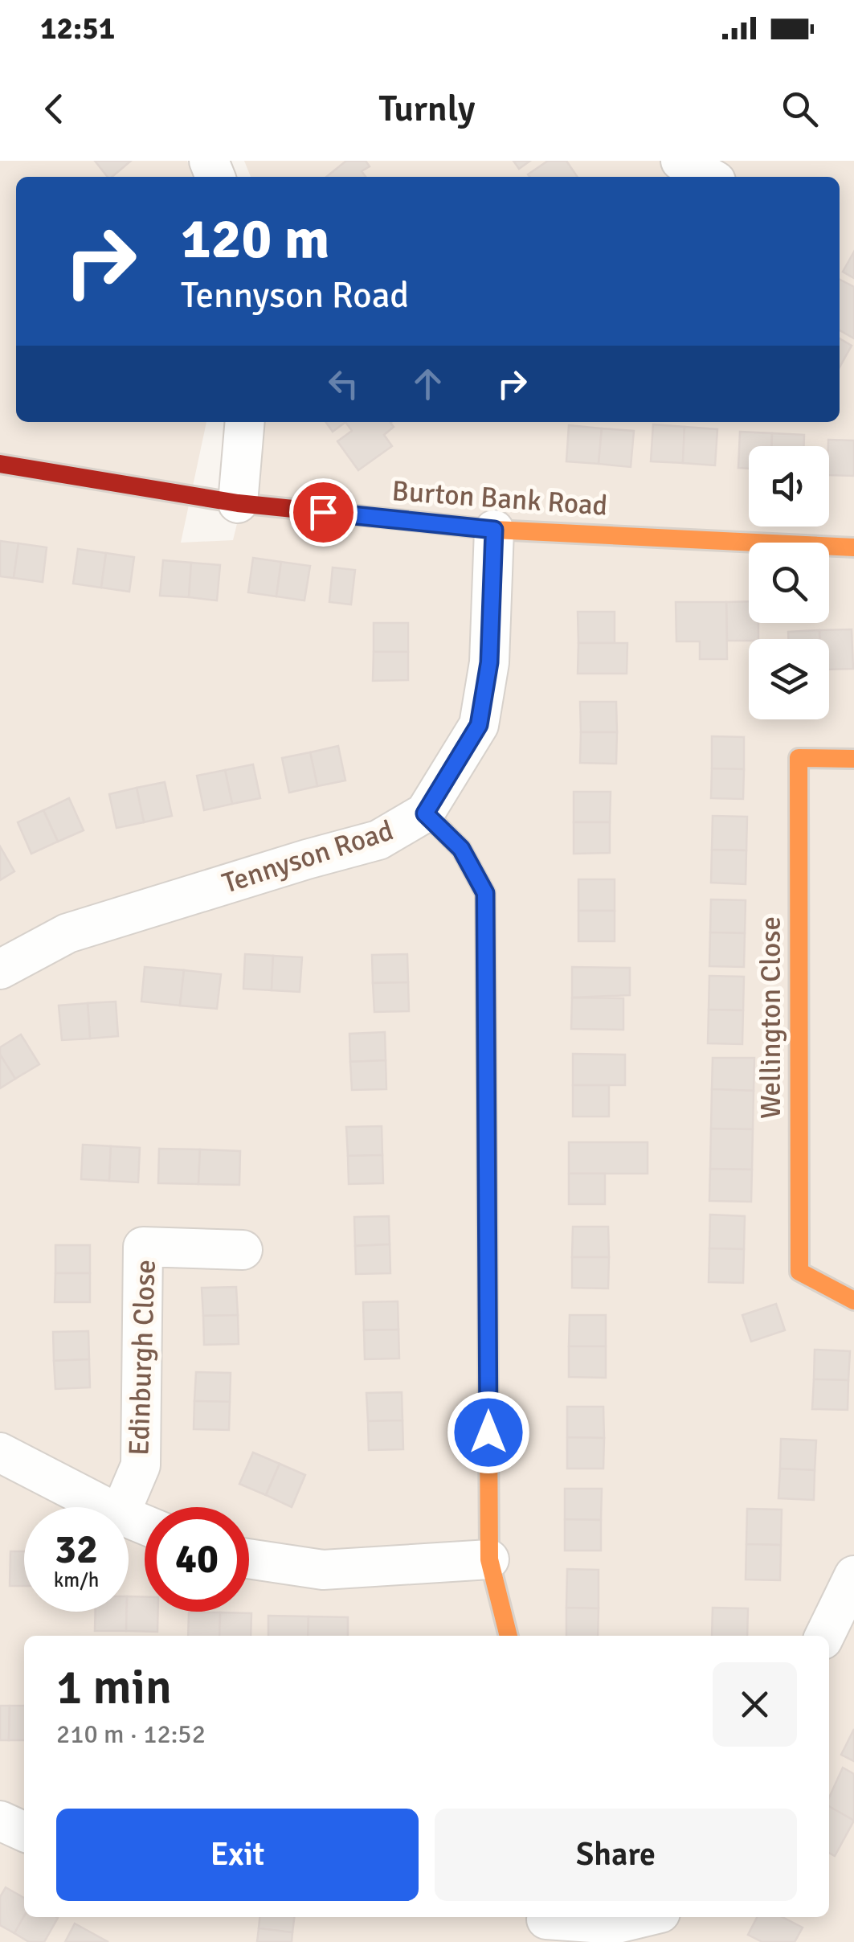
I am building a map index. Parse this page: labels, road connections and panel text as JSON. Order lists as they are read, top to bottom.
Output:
{
  "streets": {
    "street": [
      "Burton Bank Road",
      "Tennyson Road",
      "Wellington Close",
      "Edinburgh Close"
    ]
  },
  "crossings": [
    ["Burton Bank Road", "Tennyson Road"]
  ],
  "page": {
    "status": "12:51",
    "header": "Turnly",
    "turn": ["120 m", "Tennyson Road"],
    "speed": "32 km/h",
    "limit": "40",
    "heading": ["1 min", "210 m · 12:52"],
    "buttons": ["Exit", "Share"]
  }
}
